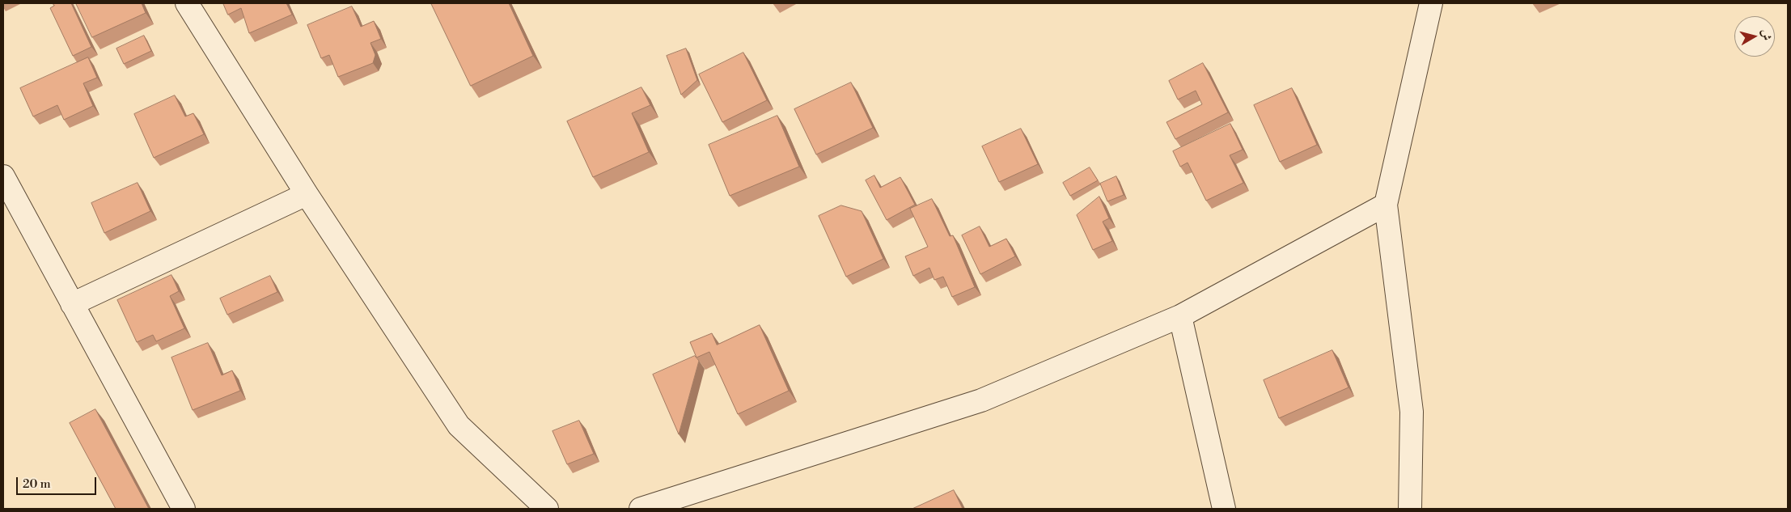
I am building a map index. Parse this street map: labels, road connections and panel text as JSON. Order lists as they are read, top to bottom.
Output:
{
  "scale_bar": "20 m",
  "north": "right"
}
